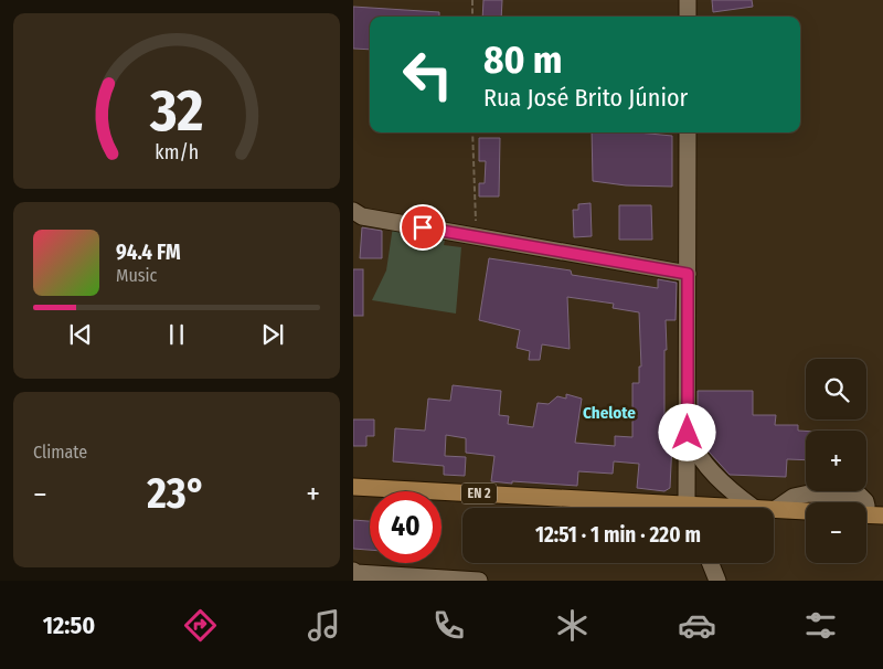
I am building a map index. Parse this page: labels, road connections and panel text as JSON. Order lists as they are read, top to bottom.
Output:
{
  "streets": {
    "main road": ["EN 2"]
  },
  "districts": ["Chelote"],
  "page": {
    "turn": ["80 m", "Rua José Brito Júnior"],
    "song": ["94.4 FM", "Music"],
    "map_buttons": ["+", "−"],
    "tile": "Climate",
    "heat": ["−", "23°", "+"],
    "limit": "40",
    "trip": "12:51 · 1 min · 220 m",
    "tabs": "12:50",
    "gauge": ["32", "km/h"]
  }
}
